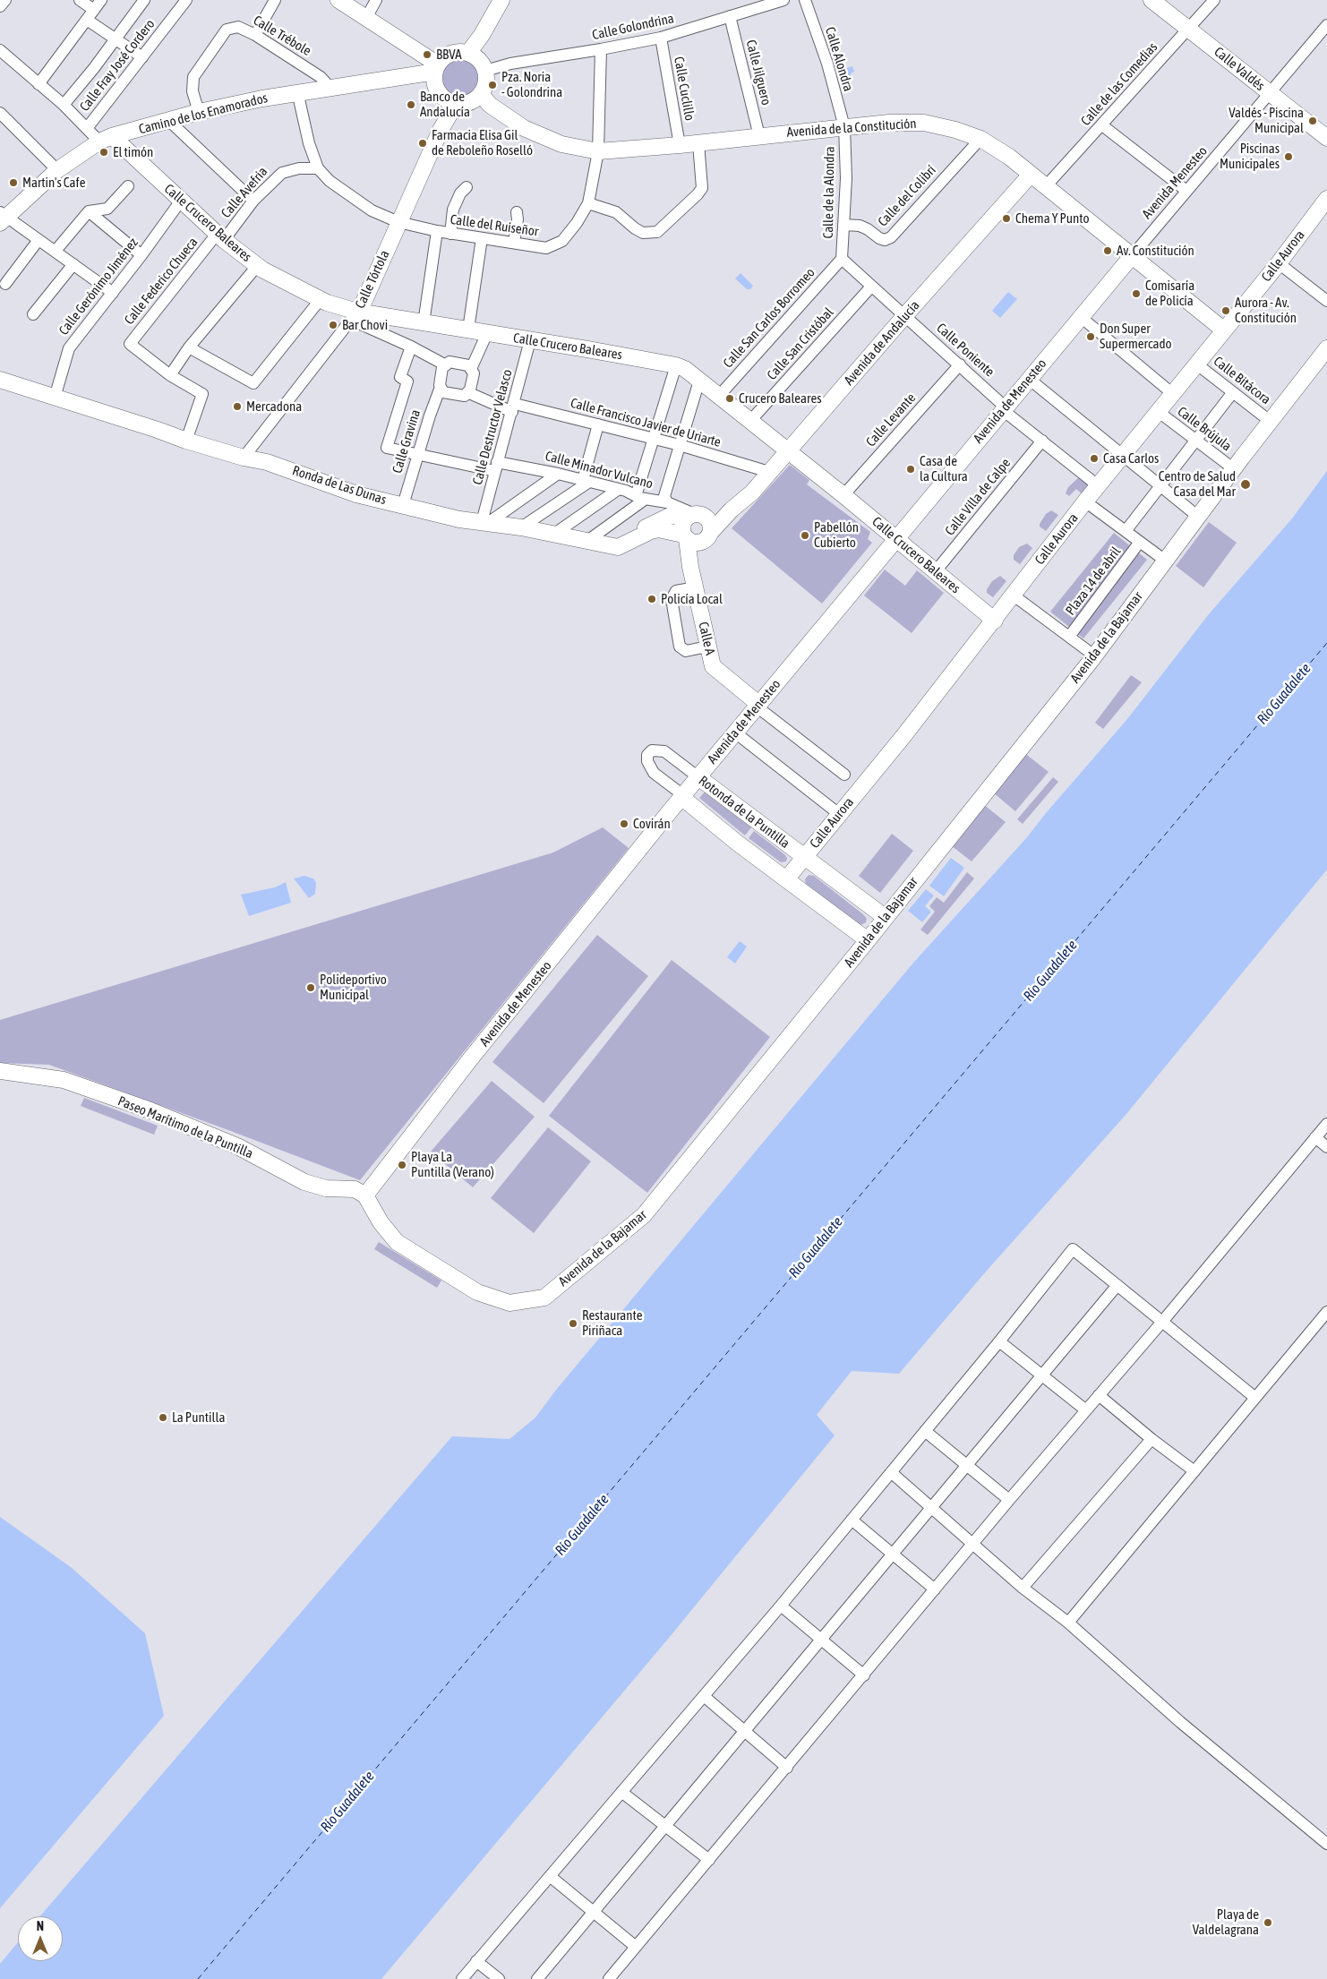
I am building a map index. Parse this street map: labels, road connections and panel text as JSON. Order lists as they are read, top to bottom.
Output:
{
  "streets": {
    "street": [
      "Calle Golondrina",
      "Calle Trébole",
      "Calle Alondra",
      "Calle Fray José Cordero",
      "Calle Valdés",
      "Calle Jilguero",
      "Calle de las Comedias",
      "Calle Cuclillo",
      "Camino de los Enamorados",
      "Avenida de la Constitución",
      "Avenida Menesteo",
      "Calle Avefria",
      "Calle de la Alondra",
      "Calle del Colibrí",
      "Calle Crucero Baleares",
      "Calle del Ruiseñor",
      "Calle Aurora",
      "Calle Tórtola",
      "Calle Federico Chueca",
      "Calle Gerónimo Jiménez",
      "Calle San Carlos Borromeo",
      "Avenida de Andalucía",
      "Calle San Cristóbal",
      "Calle Poniente",
      "Calle Bitácora",
      "Avenida de Menesteo",
      "Calle Levante",
      "Calle Francisco Javier de Uriarte",
      "Calle Destructor Velasco",
      "Calle Brújula",
      "Calle Gravina",
      "Calle Minador Vulcano",
      "Ronda de Las Dunas",
      "Calle Villa de Calpe",
      "Plaza 14 de abril",
      "Avenida de la Bajamar",
      "Calle A",
      "Rotonda de la Puntilla",
      "Paseo Marítimo de la Puntilla"
    ]
  },
  "crossings": [
    ["Calle Golondrina", "Calle Jilguero"],
    ["Calle Golondrina", "Calle Cuclillo"],
    ["Calle Golondrina", "Camino de los Enamorados"],
    ["Calle Golondrina", "Avenida de la Constitución"],
    ["Calle Golondrina", "Calle del Ruiseñor"],
    ["Calle Golondrina", "Calle Tórtola"],
    ["Calle Trébole", "Camino de los Enamorados"],
    ["Calle Alondra", "Avenida de la Constitución"],
    ["Calle Alondra", "Calle de la Alondra"],
    ["Calle Valdés", "Calle de las Comedias"],
    ["Calle Valdés", "Avenida Menesteo"],
    ["Calle Jilguero", "Avenida de la Constitución"],
    ["Calle de las Comedias", "Avenida de la Constitución"],
    ["Calle Cuclillo", "Avenida de la Constitución"],
    ["Camino de los Enamorados", "Avenida de la Constitución"],
    ["Camino de los Enamorados", "Calle Crucero Baleares"],
    ["Camino de los Enamorados", "Calle del Ruiseñor"],
    ["Camino de los Enamorados", "Calle Tórtola"],
    ["Avenida de la Constitución", "Avenida Menesteo"],
    ["Avenida de la Constitución", "Calle de la Alondra"],
    ["Avenida de la Constitución", "Calle del Colibrí"],
    ["Avenida de la Constitución", "Calle del Ruiseñor"],
    ["Avenida de la Constitución", "Calle Aurora"],
    ["Avenida de la Constitución", "Calle Tórtola"],
    ["Avenida de la Constitución", "Avenida de Andalucía"],
    ["Avenida de la Constitución", "Avenida de Menesteo"],
    ["Avenida Menesteo", "Avenida de Menesteo"],
    ["Calle Avefria", "Calle Crucero Baleares"],
    ["Calle Avefria", "Calle del Ruiseñor"],
    ["Calle Avefria", "Calle Federico Chueca"],
    ["Calle de la Alondra", "Calle del Colibrí"],
    ["Calle de la Alondra", "Calle San Carlos Borromeo"],
    ["Calle de la Alondra", "Calle Poniente"],
    ["Calle Crucero Baleares", "Calle Aurora"],
    ["Calle Crucero Baleares", "Calle Tórtola"],
    ["Calle Crucero Baleares", "Calle Federico Chueca"],
    ["Calle Crucero Baleares", "Calle Gerónimo Jiménez"],
    ["Calle Crucero Baleares", "Calle San Carlos Borromeo"],
    ["Calle Crucero Baleares", "Avenida de Andalucía"],
    ["Calle Crucero Baleares", "Calle San Cristóbal"],
    ["Calle Crucero Baleares", "Avenida de Menesteo"],
    ["Calle Crucero Baleares", "Calle Levante"],
    ["Calle Crucero Baleares", "Calle Destructor Velasco"],
    ["Calle Crucero Baleares", "Calle Villa de Calpe"],
    ["Calle del Ruiseñor", "Calle Tórtola"],
    ["Calle Aurora", "Calle Poniente"],
    ["Calle Aurora", "Calle Bitácora"],
    ["Calle Aurora", "Calle Brújula"],
    ["Calle Aurora", "Plaza 14 de abril"],
    ["Calle Aurora", "Rotonda de la Puntilla"],
    ["Calle Tórtola", "Ronda de Las Dunas"],
    ["Calle Federico Chueca", "Ronda de Las Dunas"],
    ["Calle Gerónimo Jiménez", "Ronda de Las Dunas"],
    ["Calle San Carlos Borromeo", "Calle Poniente"],
    ["Avenida de Andalucía", "Calle Poniente"],
    ["Avenida de Andalucía", "Calle Francisco Javier de Uriarte"],
    ["Avenida de Andalucía", "Calle Minador Vulcano"],
    ["Avenida de Andalucía", "Calle A"],
    ["Calle San Cristóbal", "Calle Poniente"],
    ["Calle Poniente", "Avenida de Menesteo"],
    ["Calle Poniente", "Calle Levante"],
    ["Calle Poniente", "Calle Villa de Calpe"],
    ["Calle Bitácora", "Avenida de la Bajamar"],
    ["Avenida de Menesteo", "Avenida de la Bajamar"],
    ["Avenida de Menesteo", "Calle A"],
    ["Avenida de Menesteo", "Rotonda de la Puntilla"],
    ["Avenida de Menesteo", "Paseo Marítimo de la Puntilla"],
    ["Calle Francisco Javier de Uriarte", "Calle Destructor Velasco"],
    ["Calle Francisco Javier de Uriarte", "Calle Gravina"],
    ["Calle Destructor Velasco", "Calle Minador Vulcano"],
    ["Calle Destructor Velasco", "Ronda de Las Dunas"],
    ["Calle Brújula", "Avenida de la Bajamar"],
    ["Calle Gravina", "Calle Minador Vulcano"],
    ["Calle Gravina", "Ronda de Las Dunas"],
    ["Calle Minador Vulcano", "Calle A"],
    ["Plaza 14 de abril", "Avenida de la Bajamar"],
    ["Avenida de la Bajamar", "Rotonda de la Puntilla"],
    ["Avenida de la Bajamar", "Paseo Marítimo de la Puntilla"]
  ],
  "water": ["Río Guadalete"],
  "places": [
    "BBVA",
    "Pza. Noria - Golondrina",
    "Banco de Andalucía",
    "Valdés - Piscina Municipal",
    "Farmacia Elisa Gil de Reboleño Roselló",
    "El timón",
    "Piscinas Municipales",
    "Martin's Cafe",
    "Chema Y Punto",
    "Av. Constitución",
    "Comisaría de Policía",
    "Aurora - Av. Constitución",
    "Bar Chovi",
    "Don Super Supermercado",
    "Crucero Baleares",
    "Mercadona",
    "Casa Carlos",
    "Casa de la Cultura",
    "Centro de Salud Casa del Mar",
    "Pabellón Cubierto",
    "Policía Local",
    "Covirán",
    "Polideportivo Municipal",
    "Playa La Puntilla (Verano)",
    "Restaurante Piriñaca",
    "La Puntilla",
    "Playa de Valdelagrana"
  ],
  "north": "top"
}
